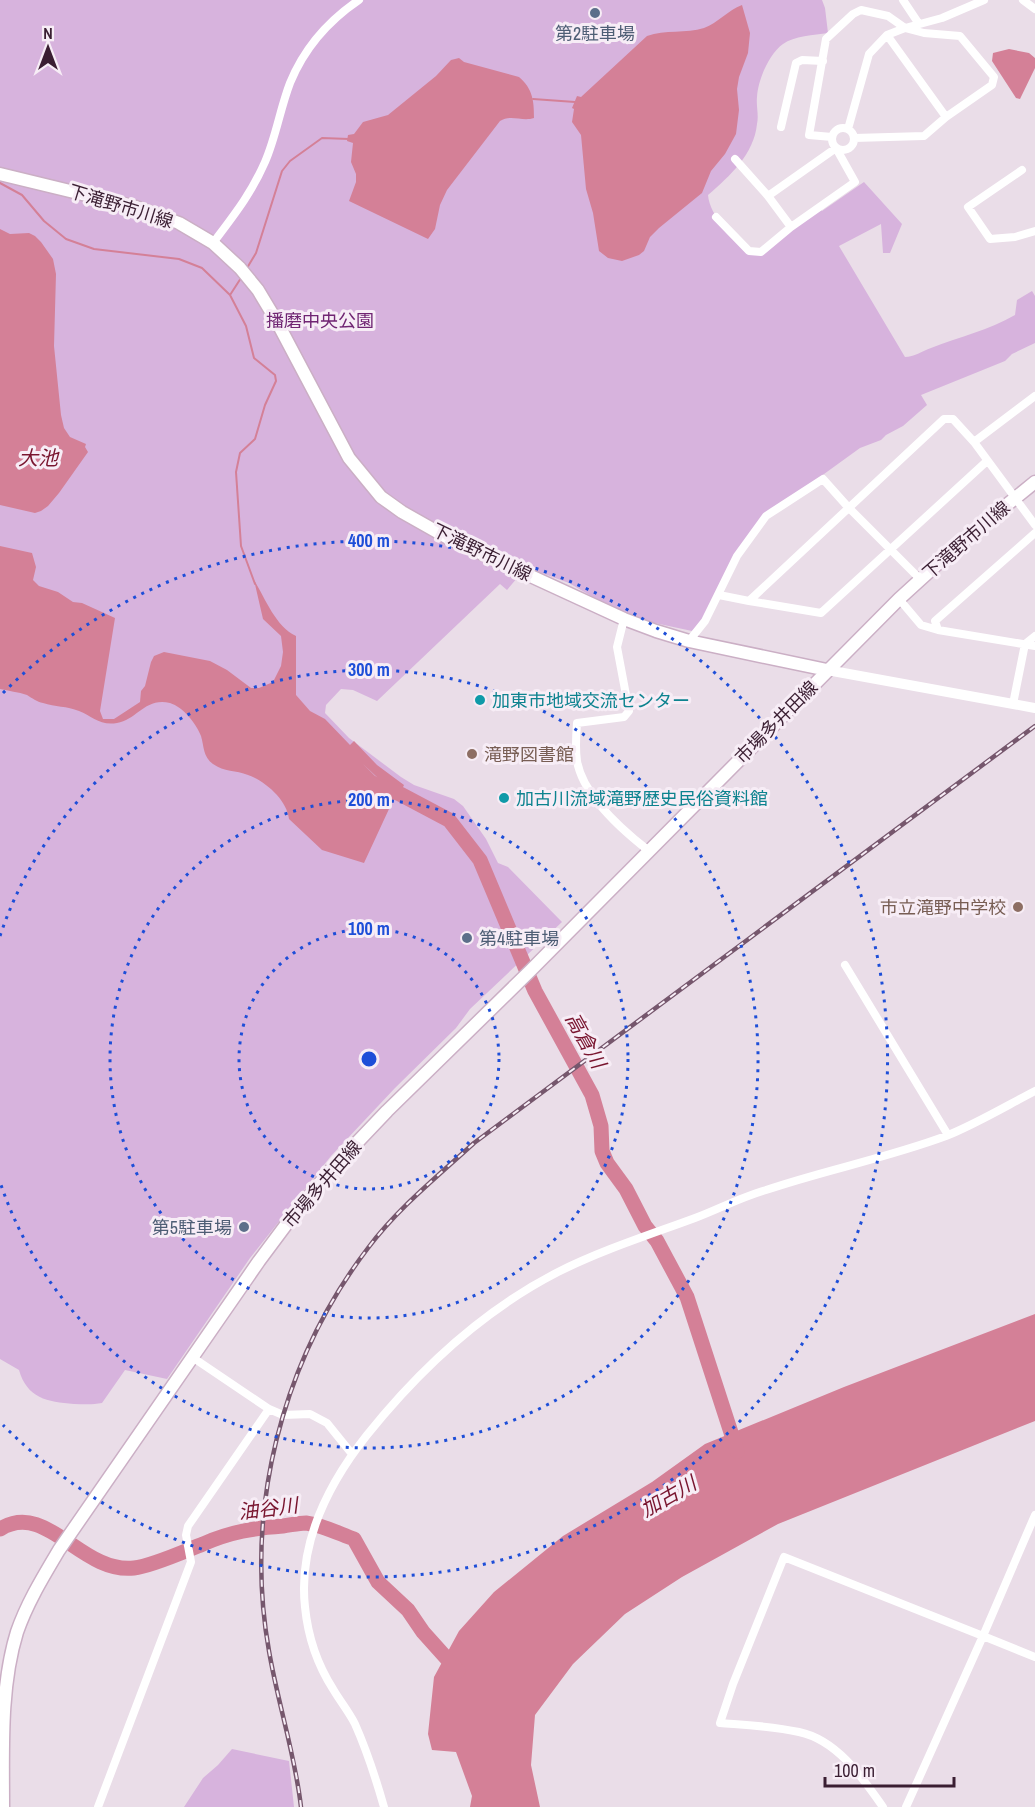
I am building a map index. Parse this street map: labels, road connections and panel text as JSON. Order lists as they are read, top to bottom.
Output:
{
  "streets": {
    "main road": ["下滝野市川線", "市場多井田線"]
  },
  "crossings": [
    ["下滝野市川線", "市場多井田線"]
  ],
  "water": [
    "大池",
    "高倉川",
    "加古川",
    "油谷川"
  ],
  "parks": ["播磨中央公園"],
  "places": [
    "第2駐車場",
    "加東市地域交流センター",
    "滝野図書館",
    "加古川流域滝野歴史民俗資料館",
    "市立滝野中学校",
    "第4駐車場",
    "第5駐車場"
  ],
  "scale_bar": "100 m",
  "north": "top",
  "rings": [
    "400 m",
    "300 m",
    "200 m",
    "100 m"
  ]
}
